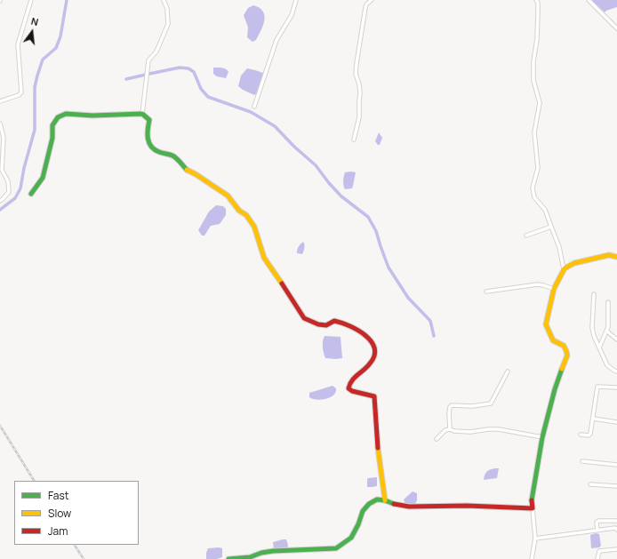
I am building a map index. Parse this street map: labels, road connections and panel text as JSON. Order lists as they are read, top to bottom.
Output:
{
  "legend": ["Fast", "Slow", "Jam"],
  "north": "top"
}
